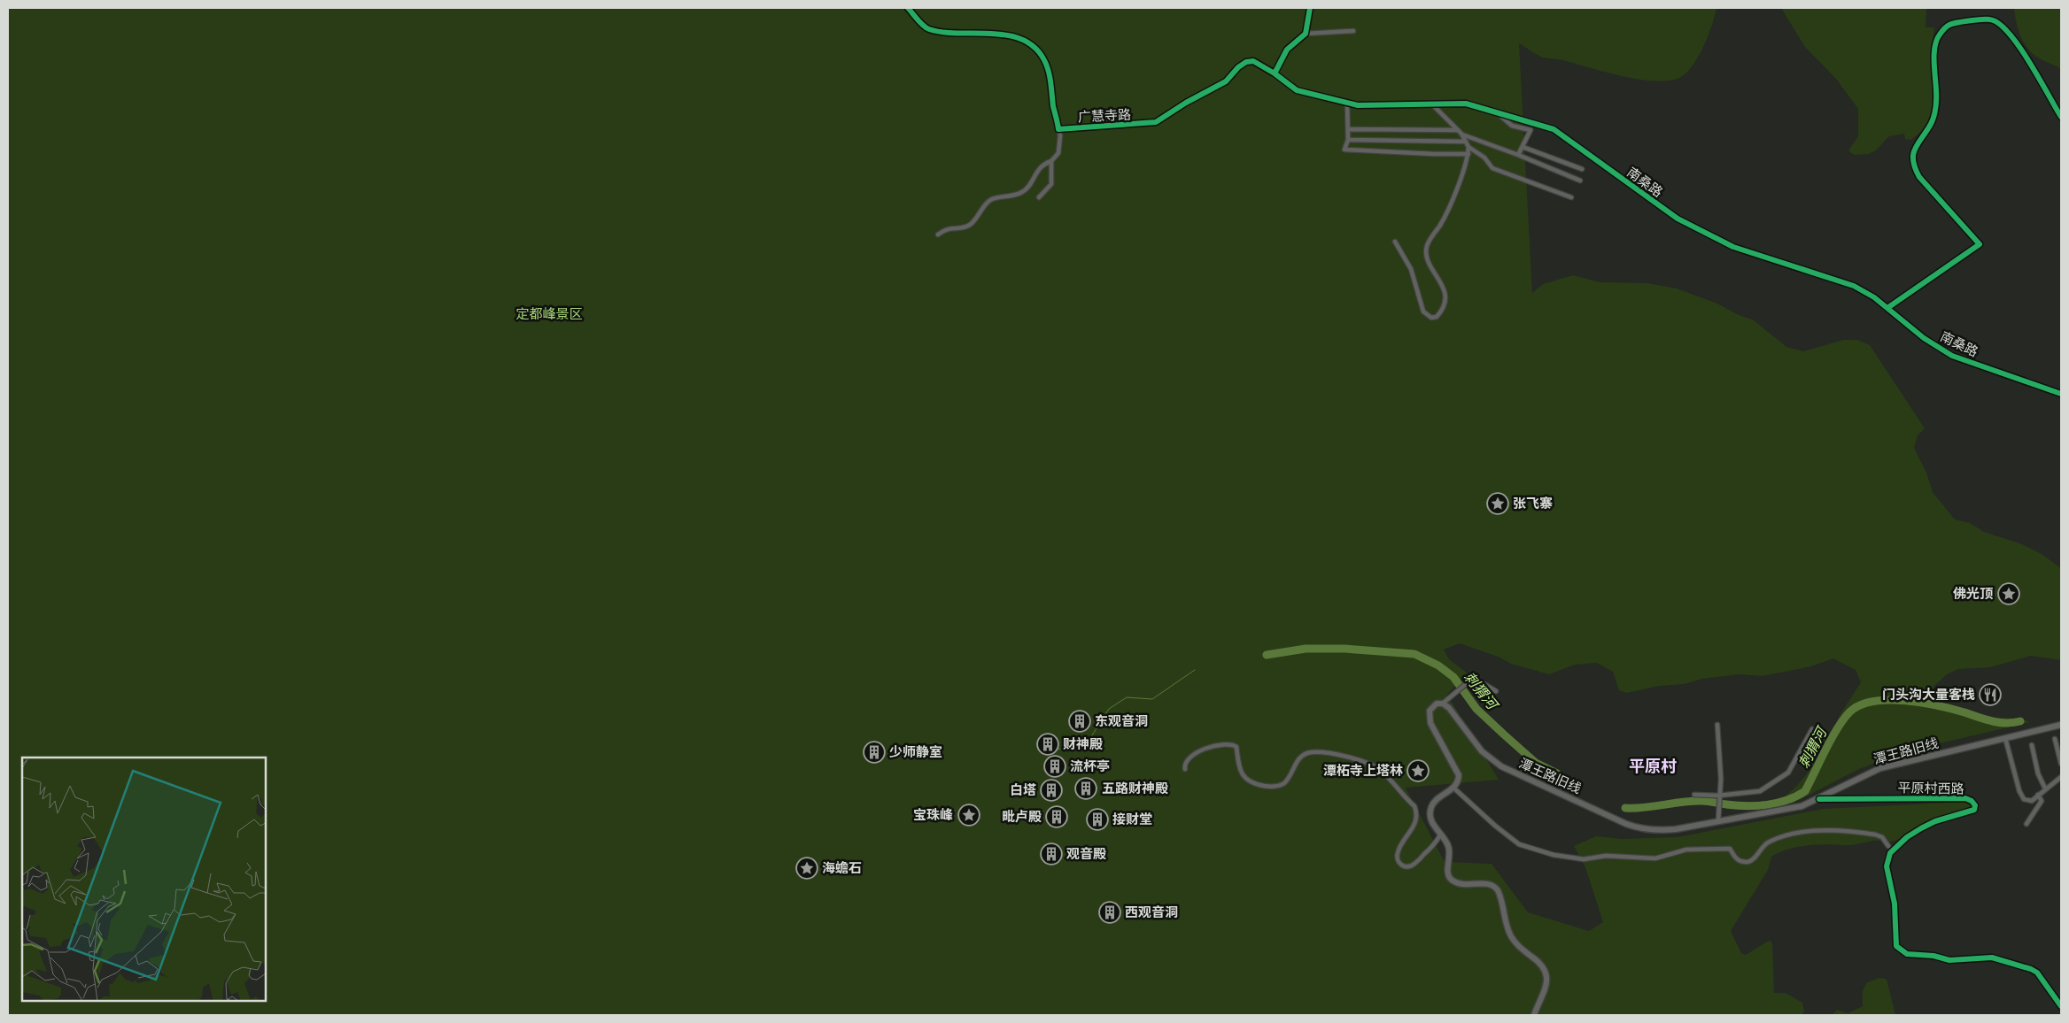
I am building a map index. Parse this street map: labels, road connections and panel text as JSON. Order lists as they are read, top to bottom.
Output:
{
  "streets": {
    "main road": ["潭王路旧线"],
    "street": ["广慧寺路", "南桑路", "平原村西路"]
  },
  "crossings": [
    ["广慧寺路", "南桑路"],
    ["潭王路旧线", "平原村西路"]
  ],
  "districts": ["平原村"],
  "water": ["刺猬河"],
  "parks": ["定都峰景区"],
  "places": {
    "place": [
      "张飞寨",
      "佛光顶",
      "潭柘寺上塔林",
      "宝珠峰",
      "海蟾石"
    ],
    "restaurant": ["门头沟大量客栈"],
    "building": [
      "东观音洞",
      "财神殿",
      "少师静室",
      "流杯亭",
      "五路财神殿",
      "白塔",
      "毗卢殿",
      "接财堂",
      "观音殿",
      "西观音洞"
    ]
  }
}
